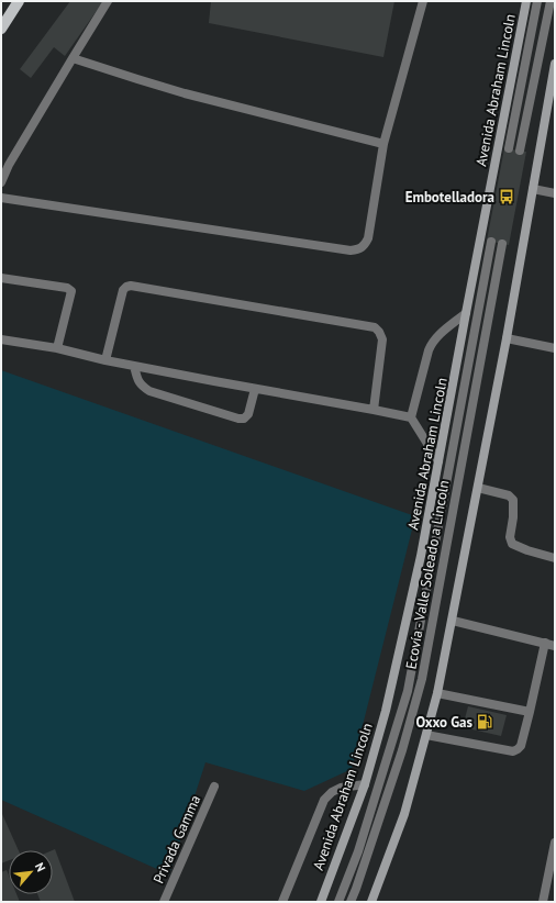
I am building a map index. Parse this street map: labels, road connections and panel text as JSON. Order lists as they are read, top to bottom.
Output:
{
  "streets": {
    "main road": ["Avenida Abraham Lincoln"],
    "street": ["Ecovía - Valle Soleado a Lincoln", "Privada Gamma"]
  },
  "places": {
    "bus stop": ["Embotelladora"],
    "fuel station": ["Oxxo Gas"]
  },
  "north": "top right"
}
